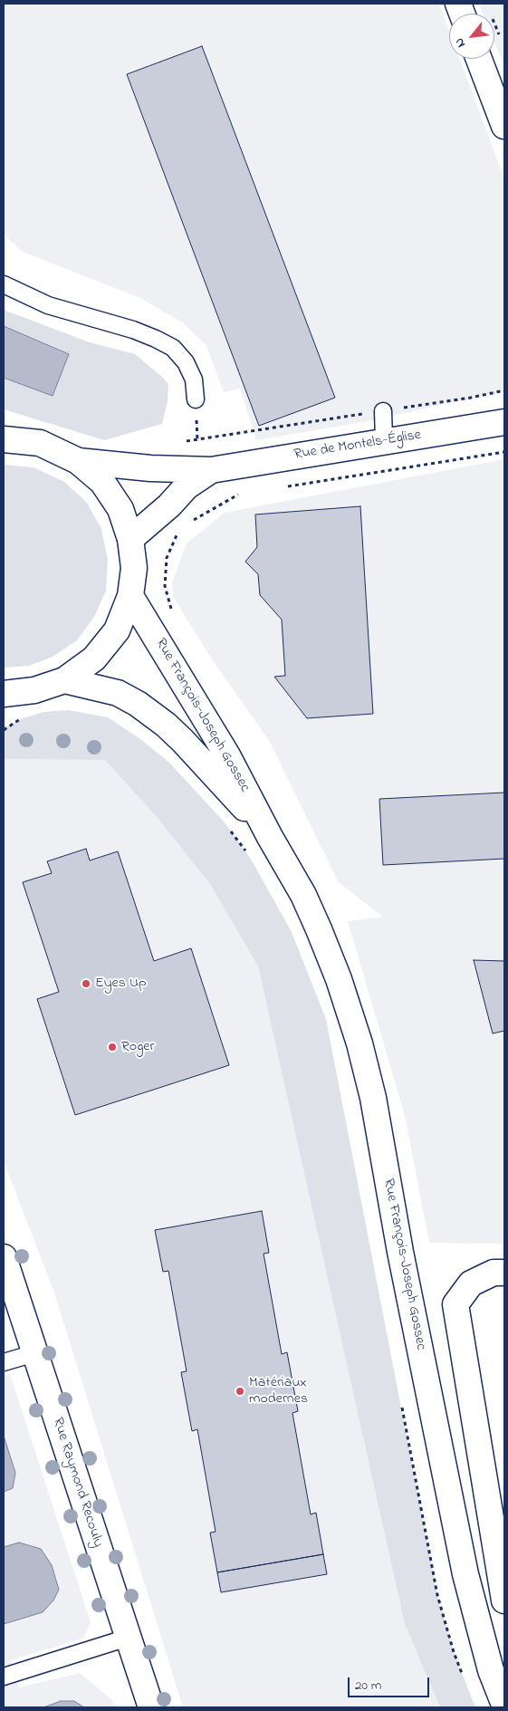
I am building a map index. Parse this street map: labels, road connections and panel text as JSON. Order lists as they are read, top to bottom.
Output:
{
  "streets": {
    "main road": ["Rue de Montels-Église", "Rue François-Joseph Gossec", "Rue Raymond Recouly"]
  },
  "places": ["Eyes Up", "Roger", "Matériaux modernes"],
  "scale_bar": "20 m",
  "north": "bottom left"
}
